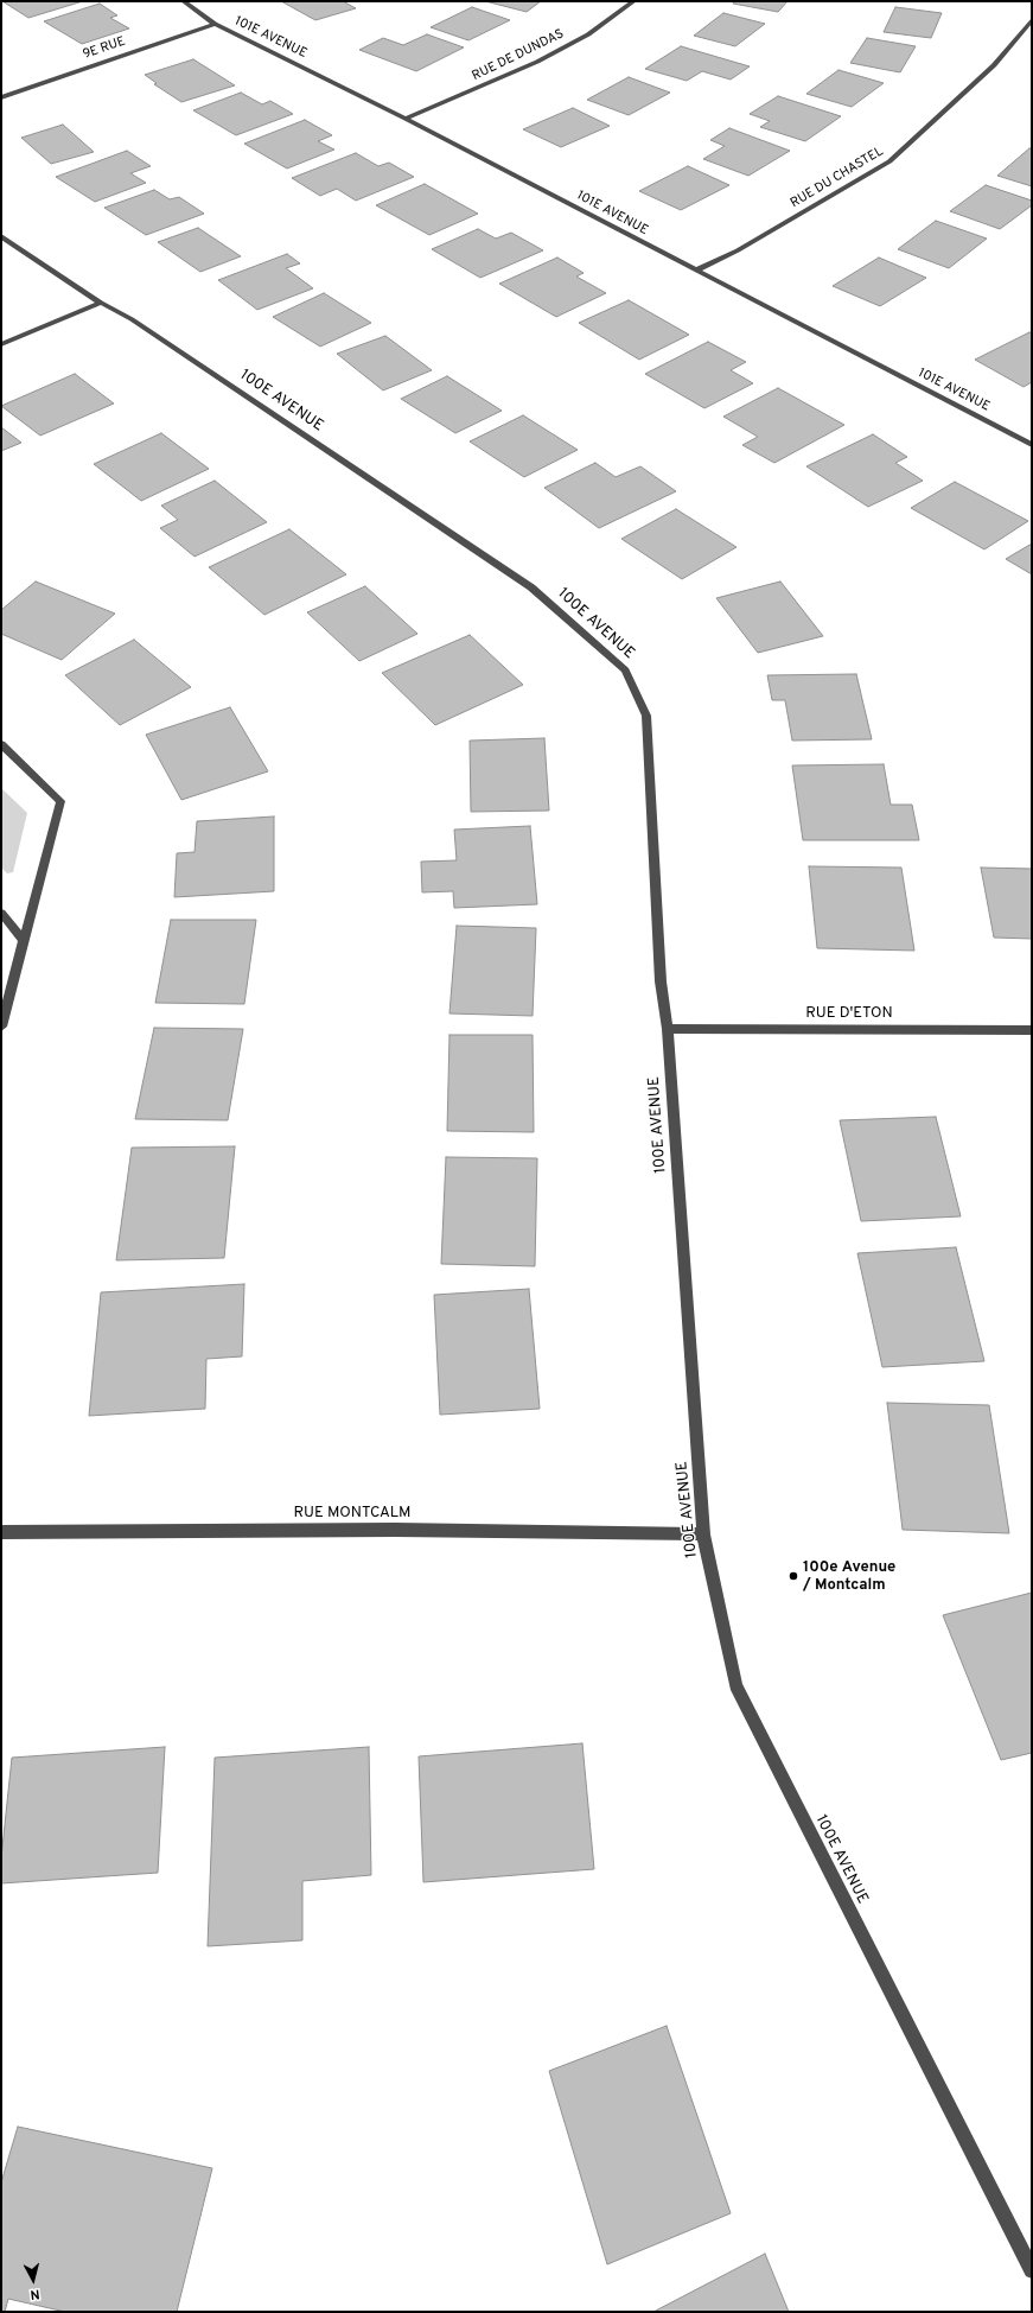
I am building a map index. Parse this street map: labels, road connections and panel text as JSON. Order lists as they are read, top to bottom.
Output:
{
  "streets": {
    "street": [
      "101E AVENUE",
      "9E RUE",
      "RUE DE DUNDAS",
      "RUE DU CHASTEL",
      "100E AVENUE",
      "RUE D'ETON",
      "RUE MONTCALM"
    ]
  },
  "crossings": [
    ["101E AVENUE", "9E RUE"],
    ["101E AVENUE", "RUE DE DUNDAS"],
    ["101E AVENUE", "RUE DU CHASTEL"],
    ["100E AVENUE", "RUE D'ETON"],
    ["100E AVENUE", "RUE MONTCALM"]
  ],
  "places": ["100e Avenue / Montcalm"],
  "north": "bottom"
}
